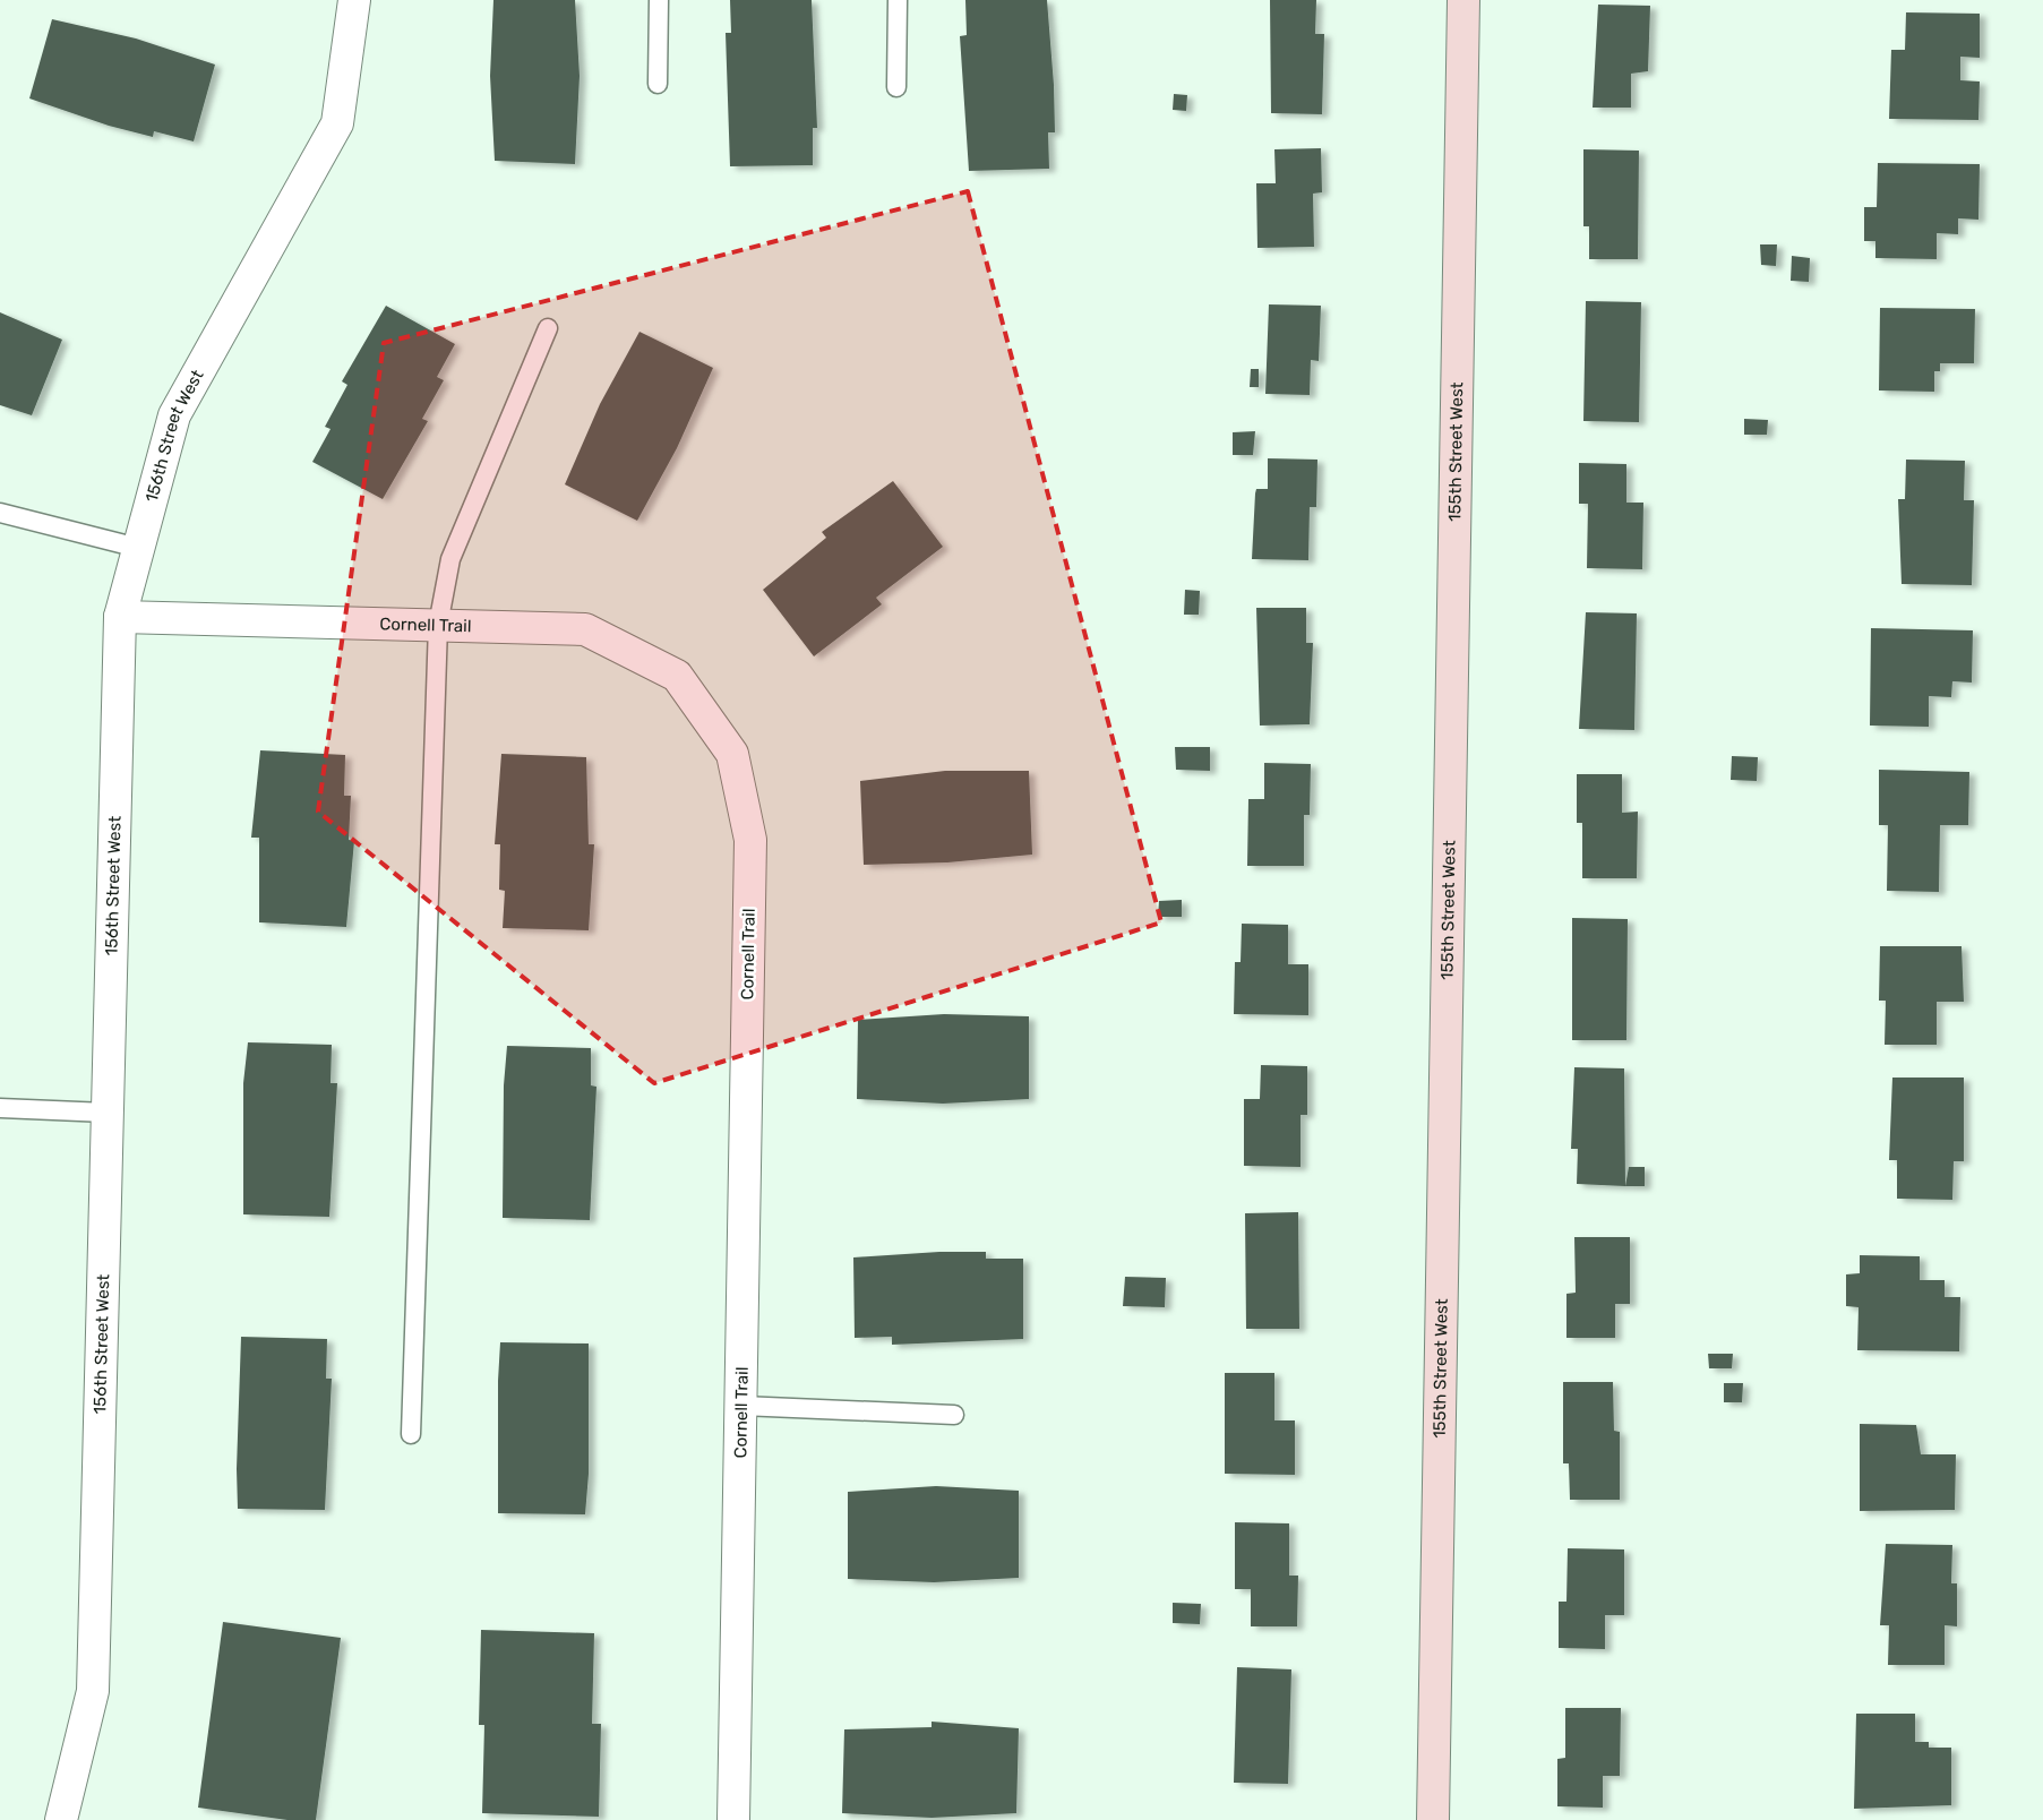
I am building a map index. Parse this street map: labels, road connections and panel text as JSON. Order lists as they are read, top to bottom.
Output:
{
  "streets": {
    "street": ["156th Street West", "155th Street West", "Cornell Trail"]
  },
  "crossings": [
    ["156th Street West", "Cornell Trail"]
  ]
}
